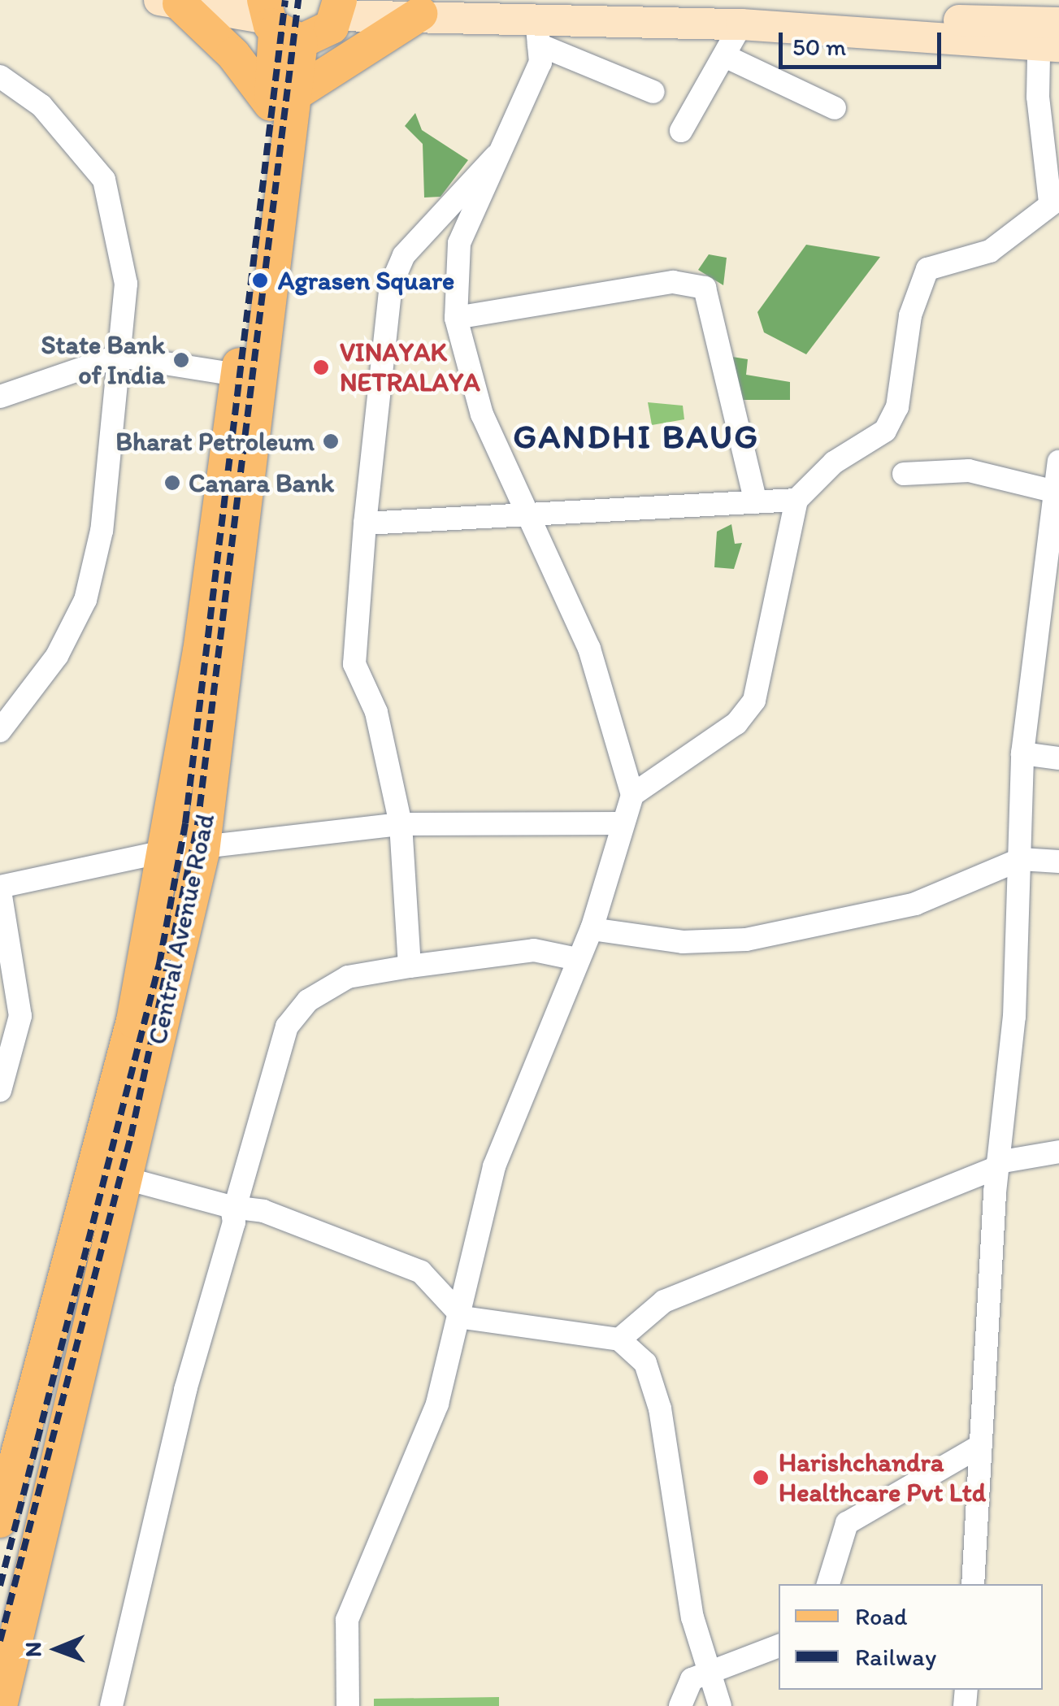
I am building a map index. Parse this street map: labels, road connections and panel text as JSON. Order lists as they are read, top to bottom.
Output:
{
  "streets": {
    "main road": ["Central Avenue Road"]
  },
  "districts": ["GANDHI BAUG"],
  "places": [
    "Agrasen Square",
    "State Bank of India",
    "VINAYAK NETRALAYA",
    "Bharat Petroleum",
    "Canara Bank",
    "Harishchandra Healthcare Pvt Ltd"
  ],
  "legend": ["Road", "Railway"],
  "scale_bar": "50 m",
  "north": "left"
}
